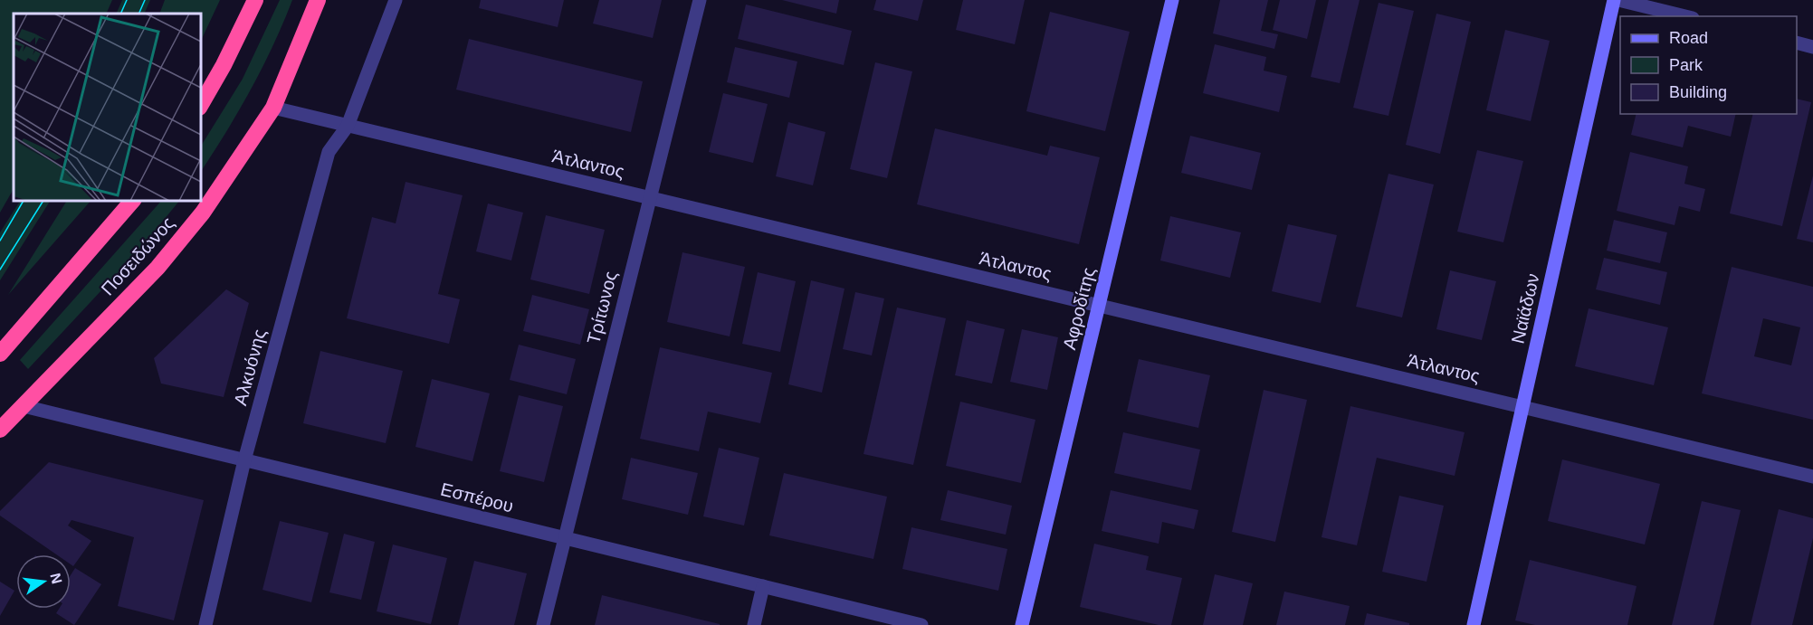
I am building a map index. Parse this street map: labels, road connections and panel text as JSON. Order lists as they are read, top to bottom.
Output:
{
  "streets": {
    "highway": ["Ποσειδώνος"],
    "street": [
      "Άτλαντος",
      "Τρίτωνος",
      "Αφροδίτης",
      "Ναϊάδων",
      "Αλκυόνης",
      "Εσπέρου"
    ]
  },
  "crossings": [
    ["Άτλαντος", "Ποσειδώνος"],
    ["Άτλαντος", "Τρίτωνος"],
    ["Άτλαντος", "Αφροδίτης"],
    ["Άτλαντος", "Ναϊάδων"],
    ["Άτλαντος", "Αλκυόνης"],
    ["Ποσειδώνος", "Εσπέρου"],
    ["Τρίτωνος", "Εσπέρου"],
    ["Αλκυόνης", "Εσπέρου"]
  ],
  "legend": ["Road", "Park", "Building"],
  "north": "right"
}
